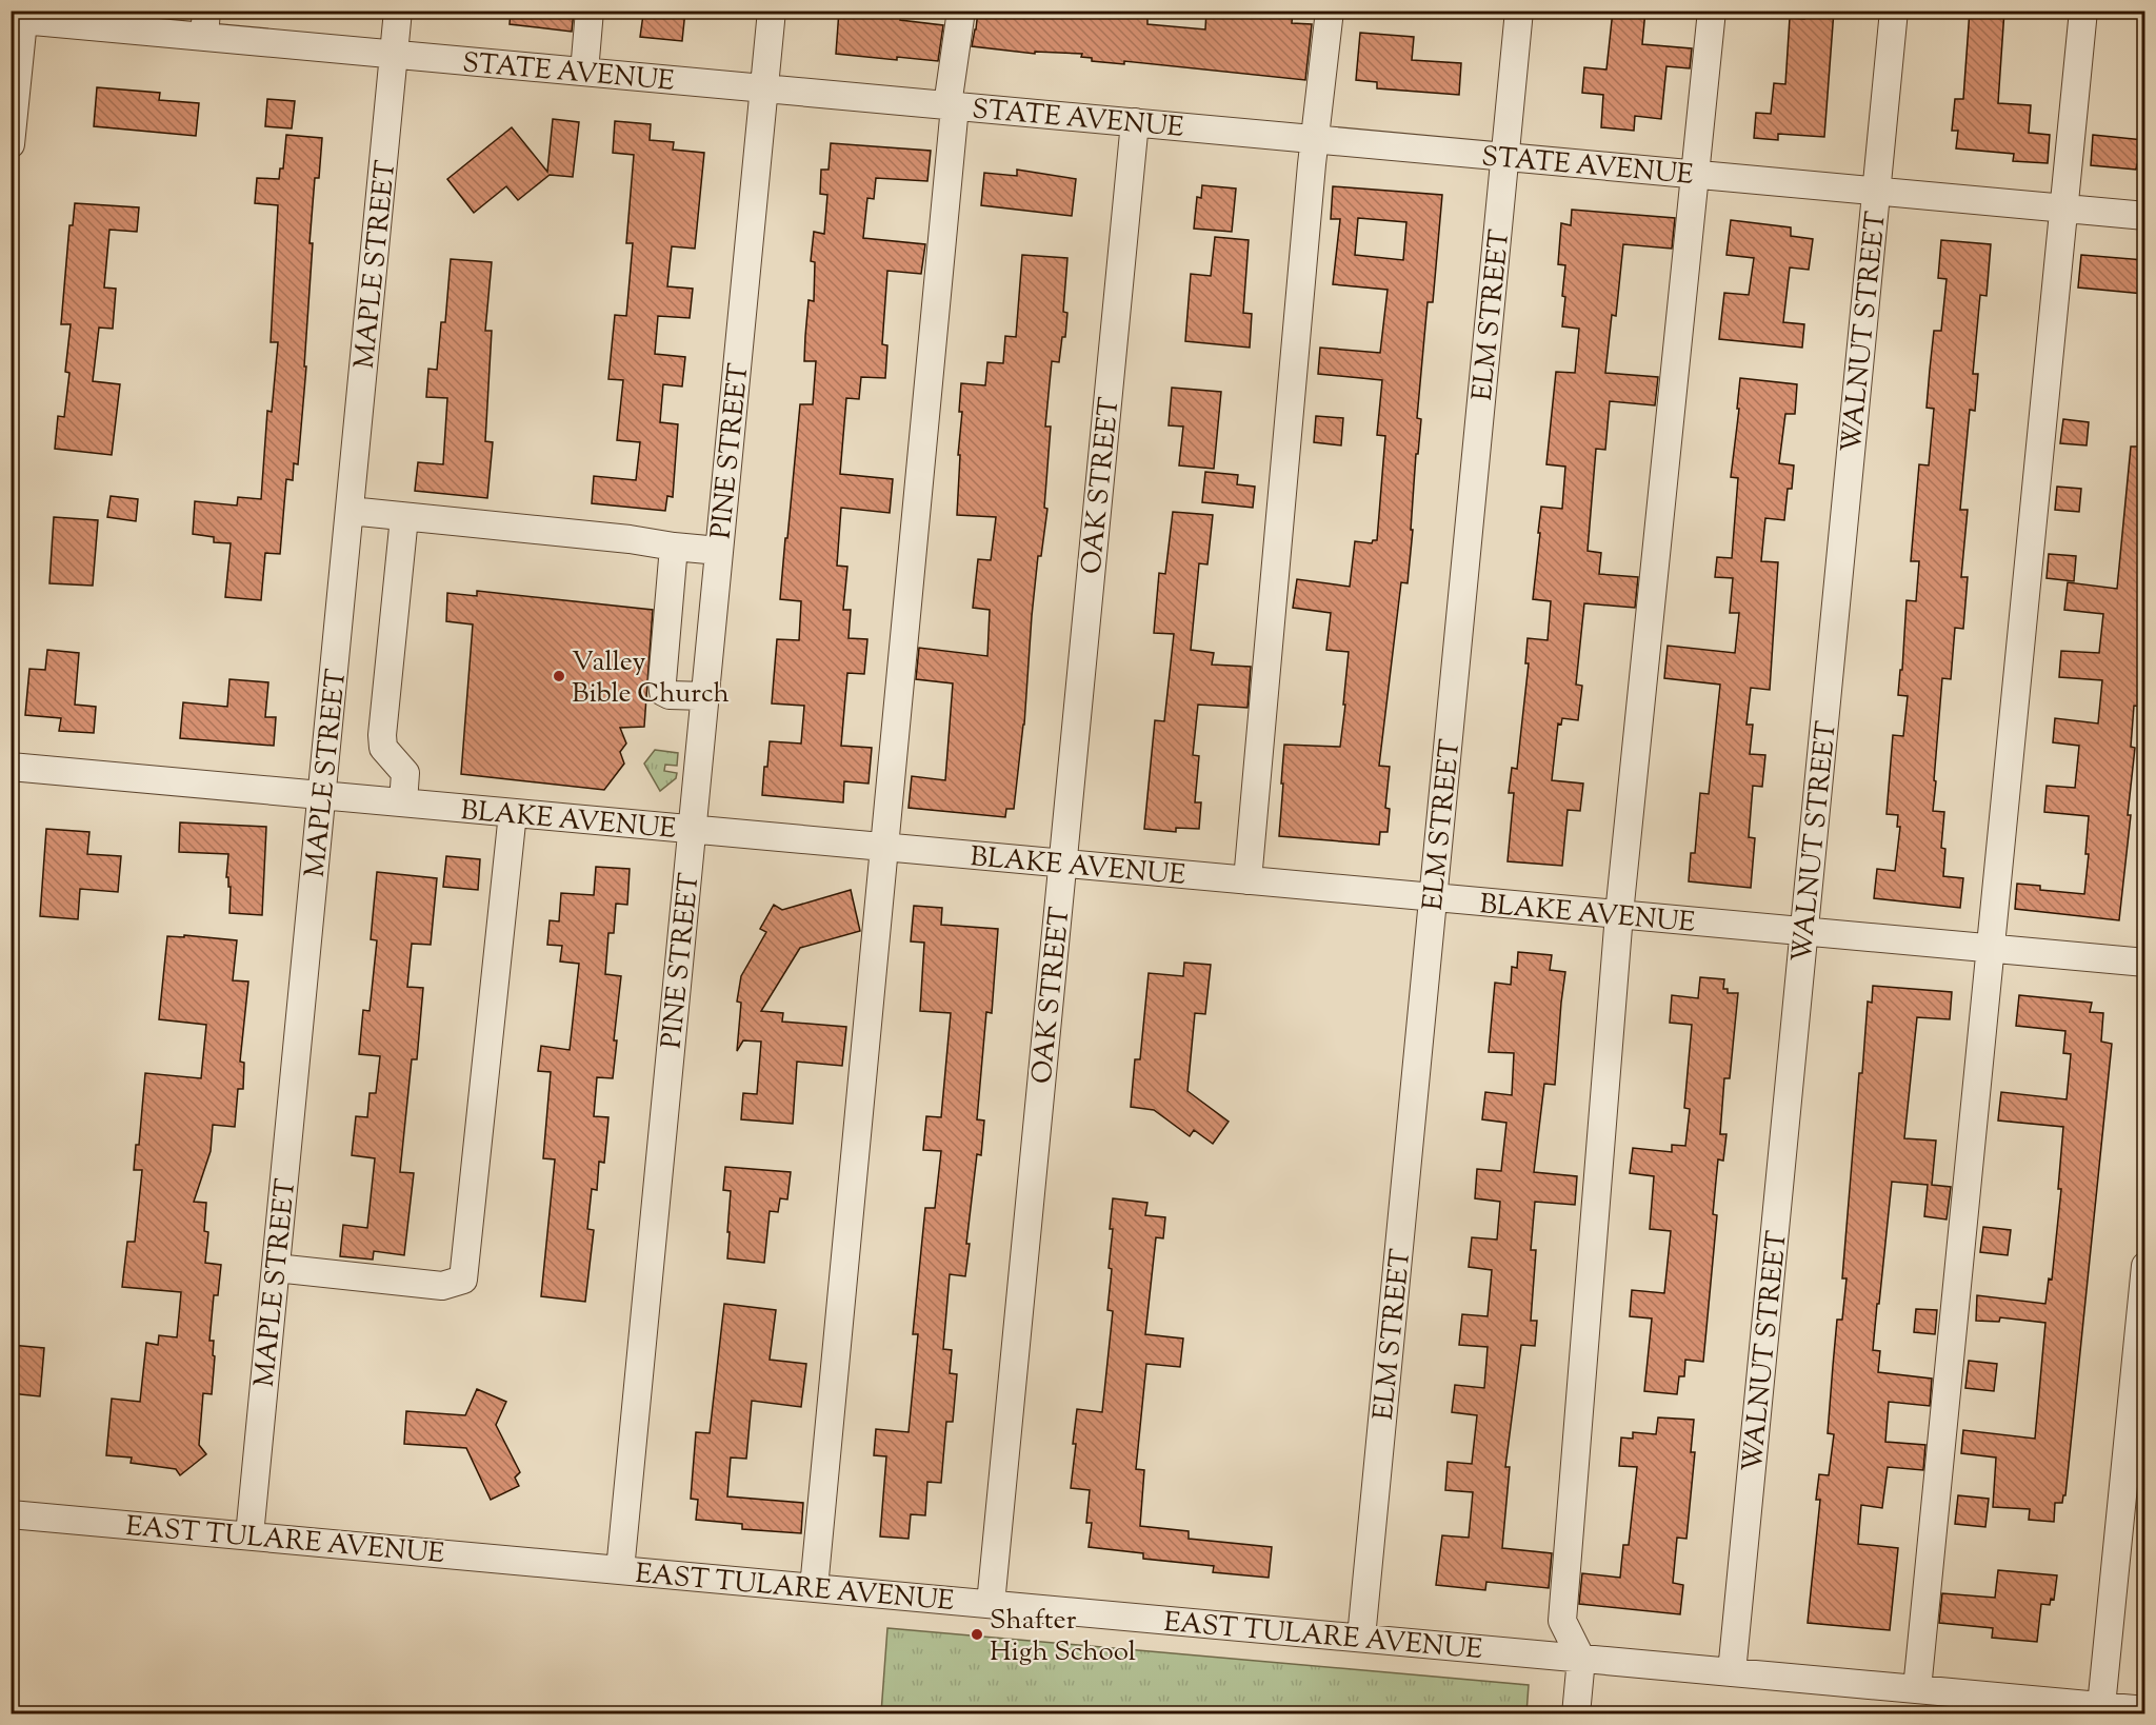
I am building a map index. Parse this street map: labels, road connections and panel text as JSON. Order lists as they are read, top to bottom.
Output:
{
  "streets": {
    "street": [
      "STATE AVENUE",
      "MAPLE STREET",
      "ELM STREET",
      "WALNUT STREET",
      "PINE STREET",
      "OAK STREET",
      "BLAKE AVENUE",
      "EAST TULARE AVENUE"
    ]
  },
  "crossings": [
    ["STATE AVENUE", "MAPLE STREET"],
    ["STATE AVENUE", "ELM STREET"],
    ["STATE AVENUE", "WALNUT STREET"],
    ["STATE AVENUE", "PINE STREET"],
    ["STATE AVENUE", "OAK STREET"],
    ["MAPLE STREET", "BLAKE AVENUE"],
    ["MAPLE STREET", "EAST TULARE AVENUE"],
    ["ELM STREET", "BLAKE AVENUE"],
    ["ELM STREET", "EAST TULARE AVENUE"],
    ["WALNUT STREET", "BLAKE AVENUE"],
    ["WALNUT STREET", "EAST TULARE AVENUE"],
    ["PINE STREET", "BLAKE AVENUE"],
    ["PINE STREET", "EAST TULARE AVENUE"],
    ["OAK STREET", "BLAKE AVENUE"],
    ["OAK STREET", "EAST TULARE AVENUE"]
  ],
  "places": ["Valley Bible Church", "Shafter High School"]
}
